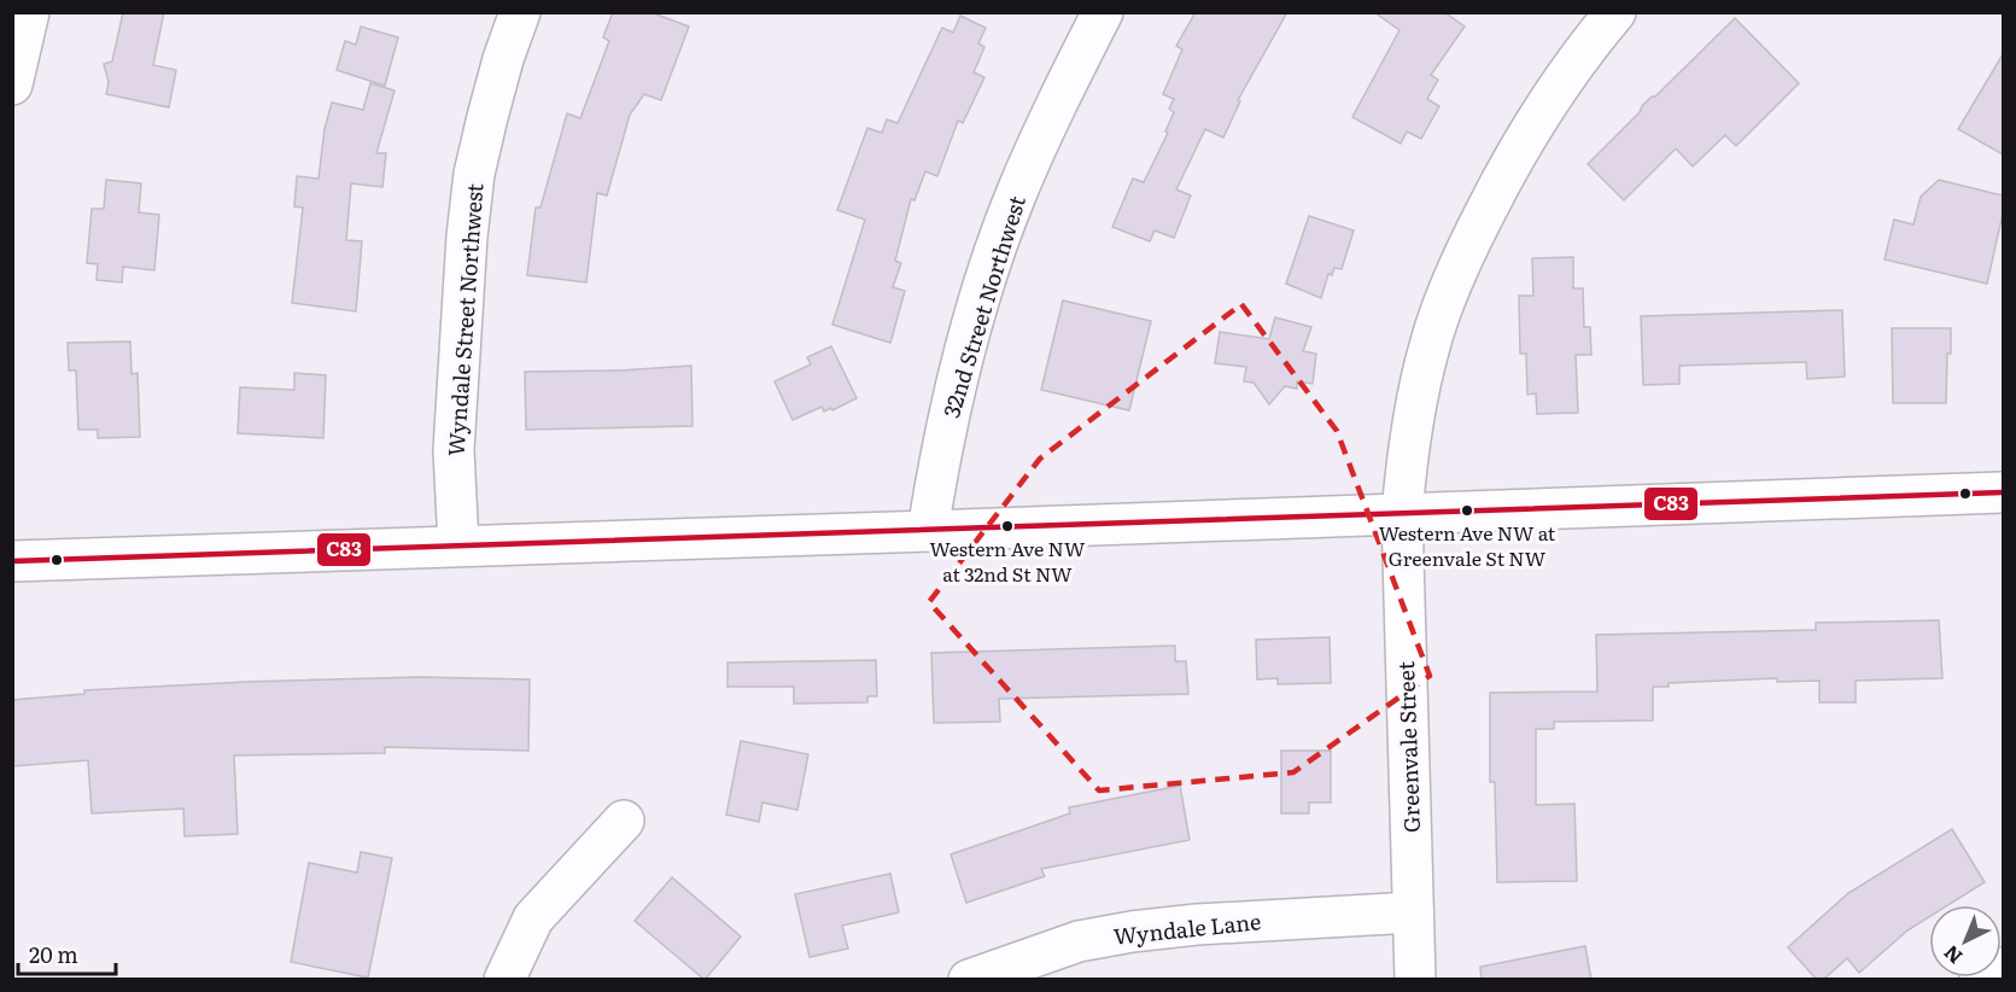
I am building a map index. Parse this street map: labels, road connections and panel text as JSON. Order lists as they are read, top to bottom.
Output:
{
  "streets": {
    "street": [
      "32nd Street Northwest",
      "Wyndale Street Northwest",
      "Greenvale Street",
      "Wyndale Lane"
    ]
  },
  "crossings": [
    ["Greenvale Street", "Wyndale Lane"]
  ],
  "places": ["Western Ave NW at Greenvale St NW", "Western Ave NW at 32nd St NW"],
  "lines": ["transit line C83"],
  "scale_bar": "20 m",
  "north": "bottom left"
}
